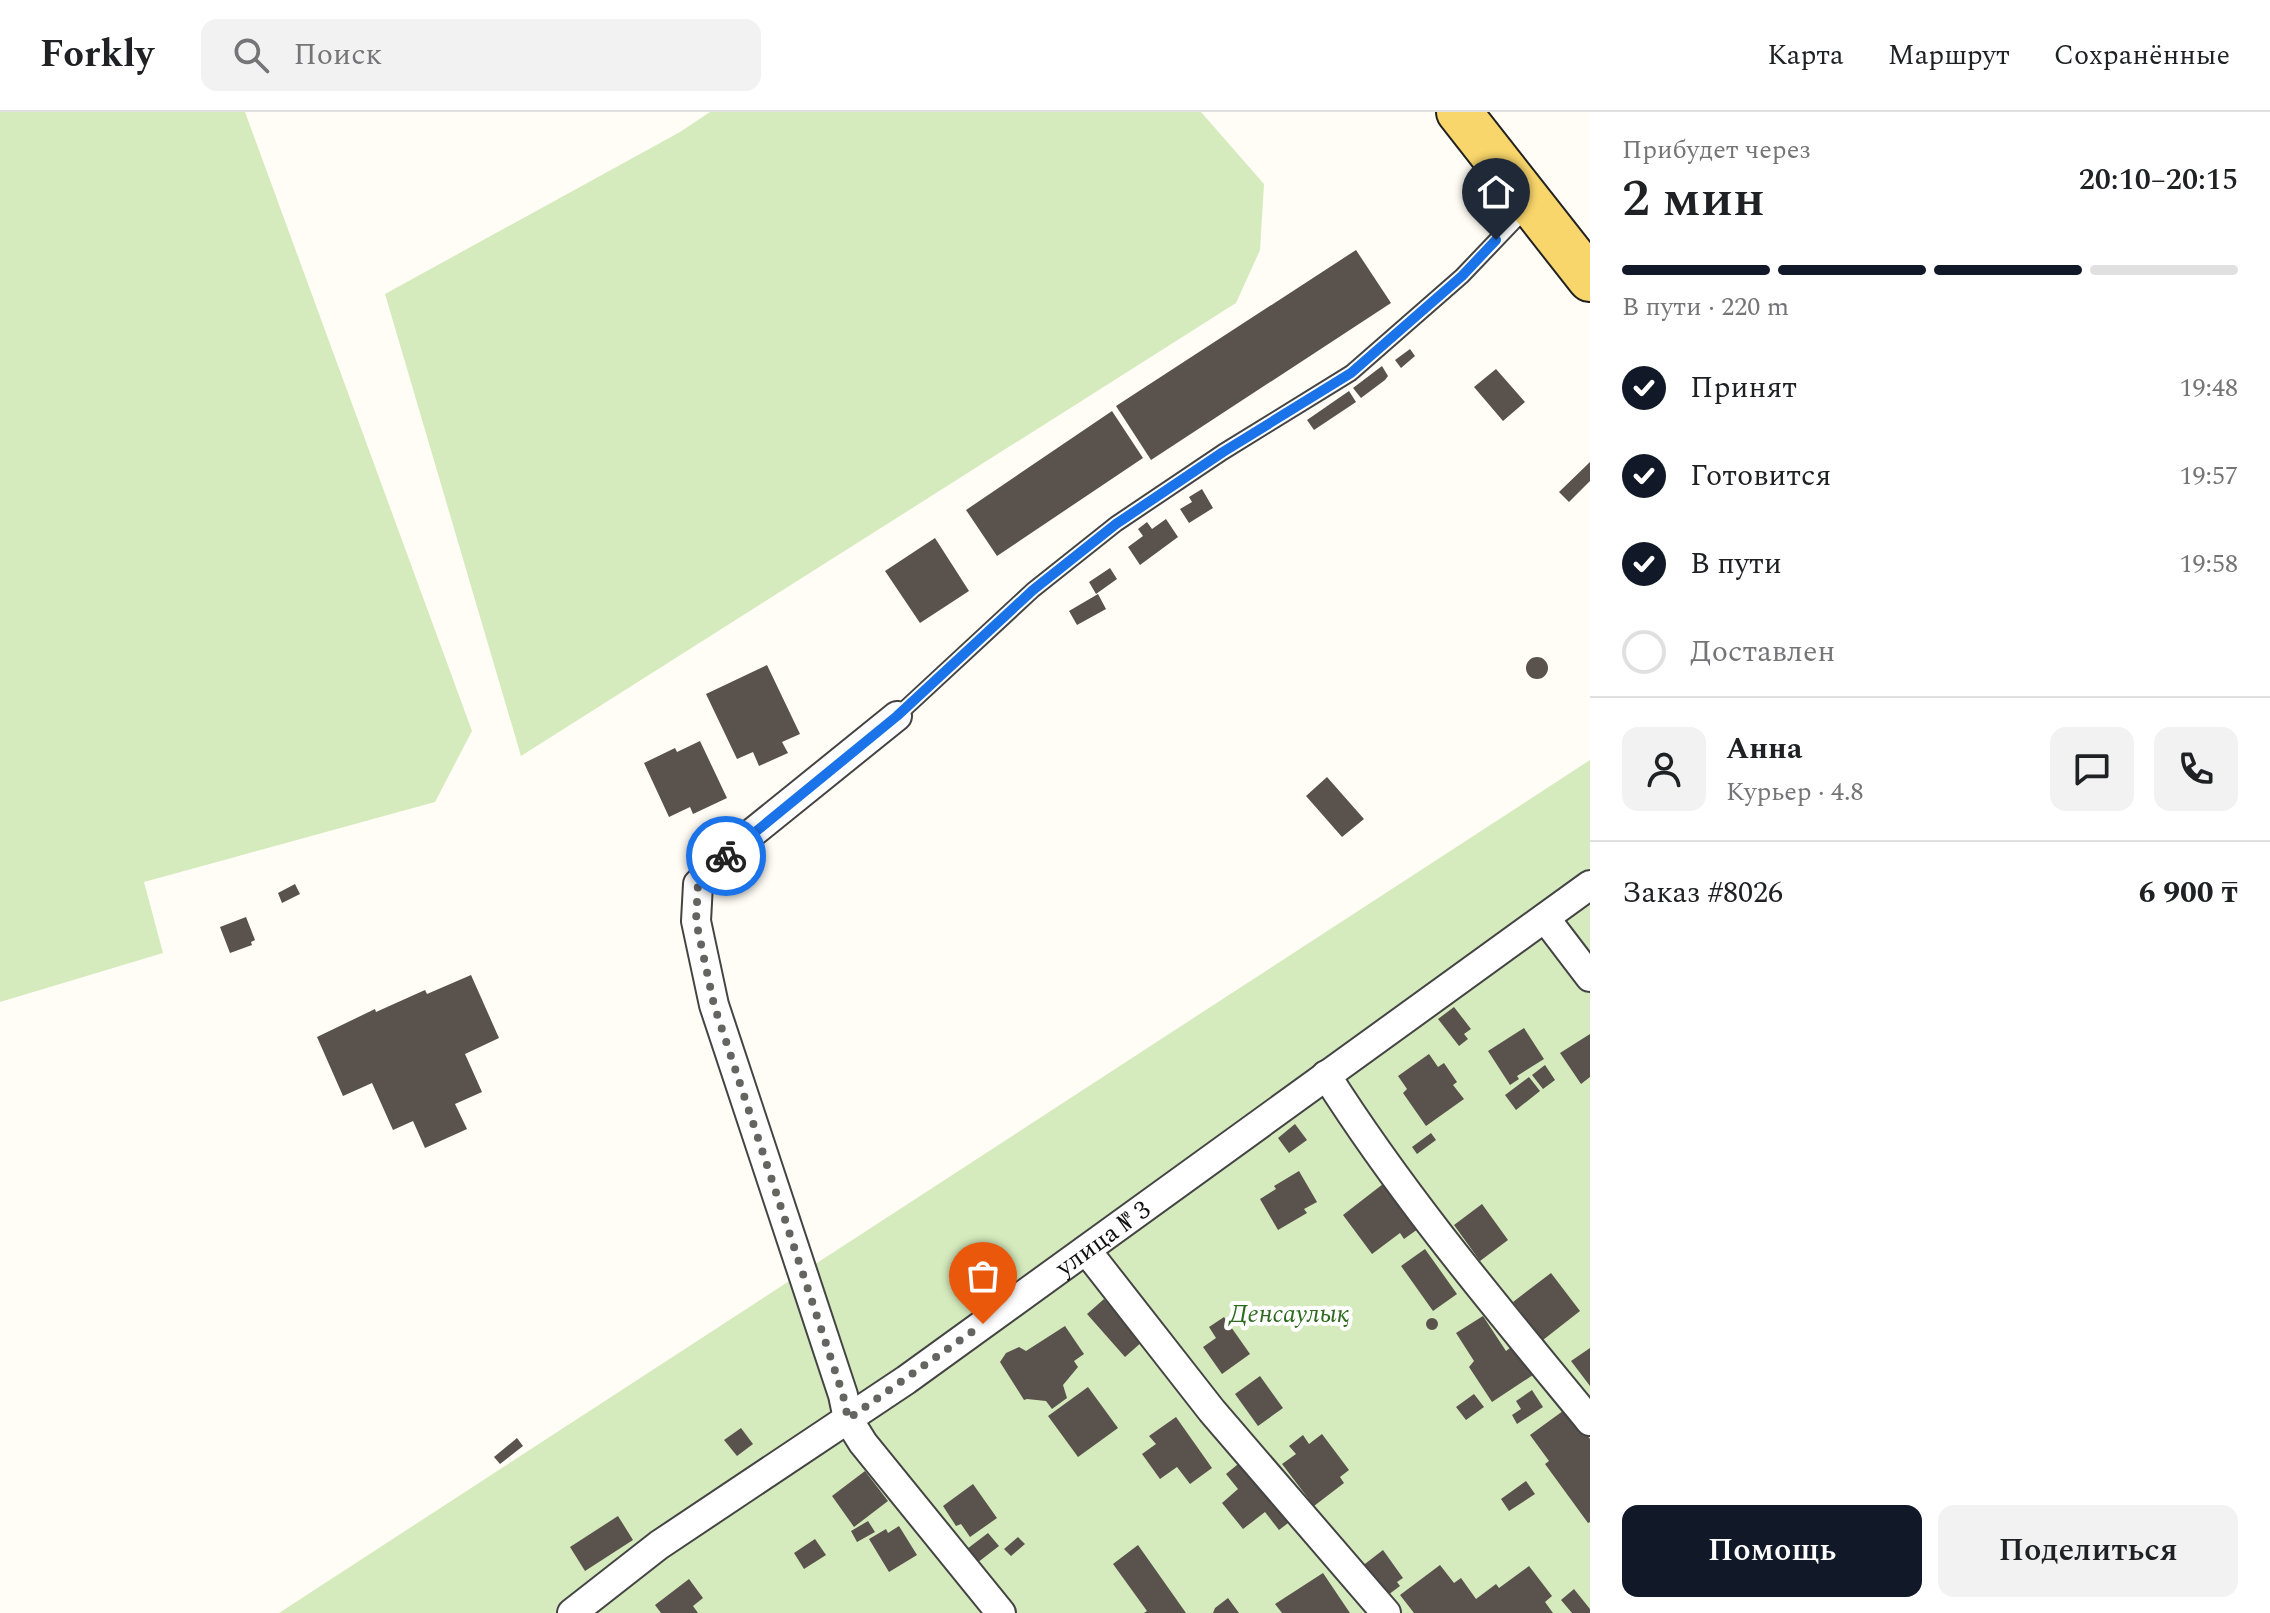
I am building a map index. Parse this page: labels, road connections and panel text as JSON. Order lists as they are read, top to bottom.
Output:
{
  "streets": {
    "street": ["улица № 3"]
  },
  "parks": ["Денсаулық"],
  "page": {
    "header": "Forkly",
    "search": "Поиск",
    "nav": ["Карта", "Маршрут", "Сохранённые"],
    "heading": ["2 мин", "Прибудет через", "20:10–20:15"],
    "panel": [
      "Анна",
      "Курьер · 4.8",
      "Заказ #8026",
      "6 900 ₸"
    ],
    "bar": "В пути · 220 m",
    "list": [
      ["Принят", "19:48"],
      ["Готовится", "19:57"],
      ["В пути", "19:58"],
      "Доставлен"
    ],
    "buttons": ["Помощь", "Поделиться"]
  }
}
